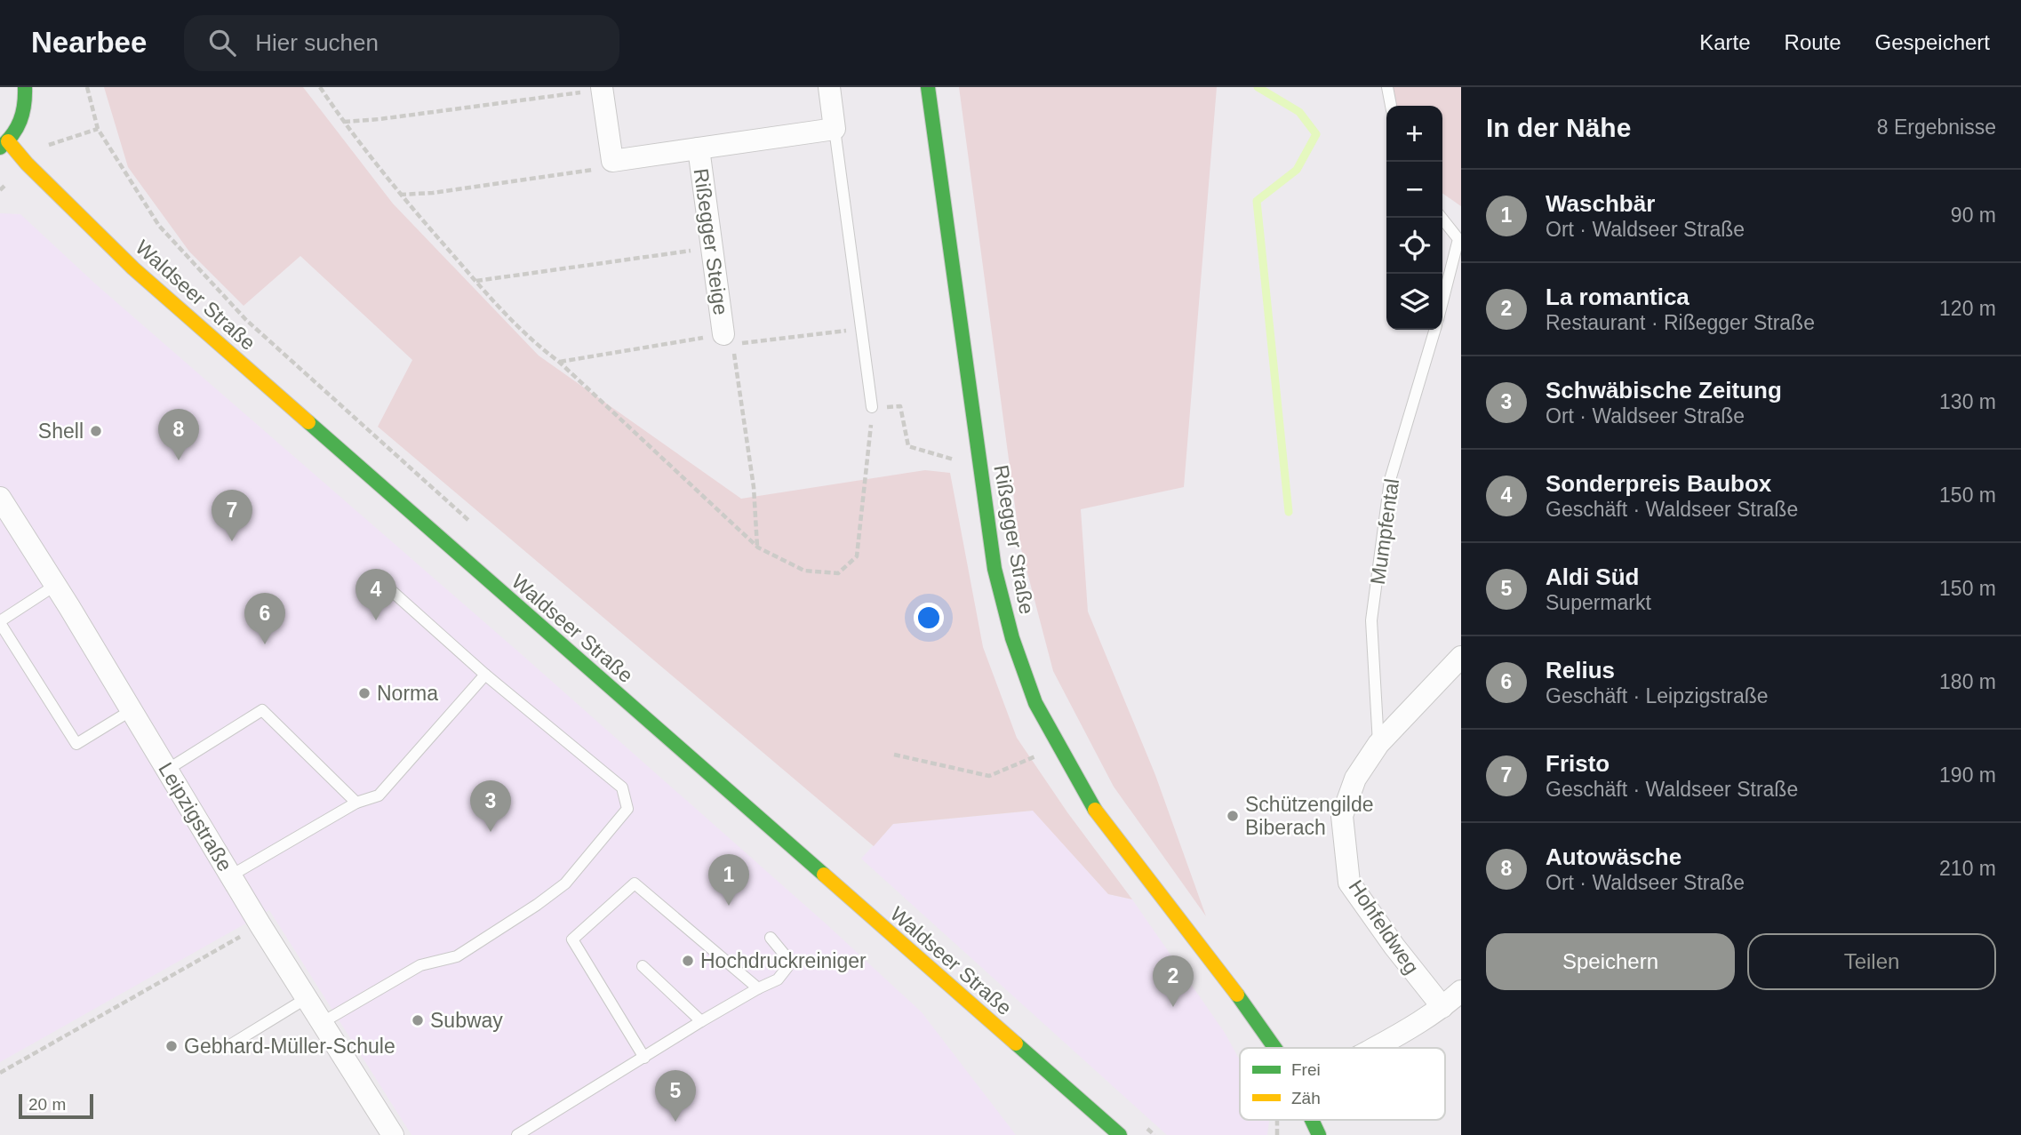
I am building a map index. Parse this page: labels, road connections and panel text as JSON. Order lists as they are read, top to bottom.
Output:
{
  "streets": {
    "main road": ["Waldseer Straße", "Rißegger Straße"],
    "street": ["Rißegger Steige", "Leipzigstraße", "Hohfeldweg"],
    "lane": ["Mumpfental"]
  },
  "crossings": [
    ["Mumpfental", "Hohfeldweg"]
  ],
  "places": [
    "Shell",
    "Norma",
    "Schützengilde Biberach",
    "Hochdruckreiniger",
    "Subway",
    "Gebhard-Müller-Schule"
  ],
  "legend": ["Frei", "Zäh"],
  "scale_bar": "20 m",
  "page": {
    "header": "Nearbee",
    "search": "Hier suchen",
    "nav": ["Karte", "Route", "Gespeichert"],
    "heading": ["In der Nähe", "8 Ergebnisse"],
    "map_buttons": ["+", "−"],
    "list": [
      {
        "mark": "1",
        "name": "Waschbär",
        "note": "Ort · Waldseer Straße",
        "value": "90 m"
      },
      {
        "mark": "2",
        "name": "La romantica",
        "note": "Restaurant · Rißegger Straße",
        "value": "120 m"
      },
      {
        "mark": "3",
        "name": "Schwäbische Zeitung",
        "note": "Ort · Waldseer Straße",
        "value": "130 m"
      },
      {
        "mark": "4",
        "name": "Sonderpreis Baubox",
        "note": "Geschäft · Waldseer Straße",
        "value": "150 m"
      },
      {
        "mark": "5",
        "name": "Aldi Süd",
        "note": "Supermarkt",
        "value": "150 m"
      },
      {
        "mark": "6",
        "name": "Relius",
        "note": "Geschäft · Leipzigstraße",
        "value": "180 m"
      },
      {
        "mark": "7",
        "name": "Fristo",
        "note": "Geschäft · Waldseer Straße",
        "value": "190 m"
      },
      {
        "mark": "8",
        "name": "Autowäsche",
        "note": "Ort · Waldseer Straße",
        "value": "210 m"
      }
    ],
    "pins": [
      "8",
      "7",
      "4",
      "6",
      "3",
      "1",
      "2",
      "5"
    ],
    "buttons": ["Speichern", "Teilen"],
    "scale": "20 m"
  }
}
